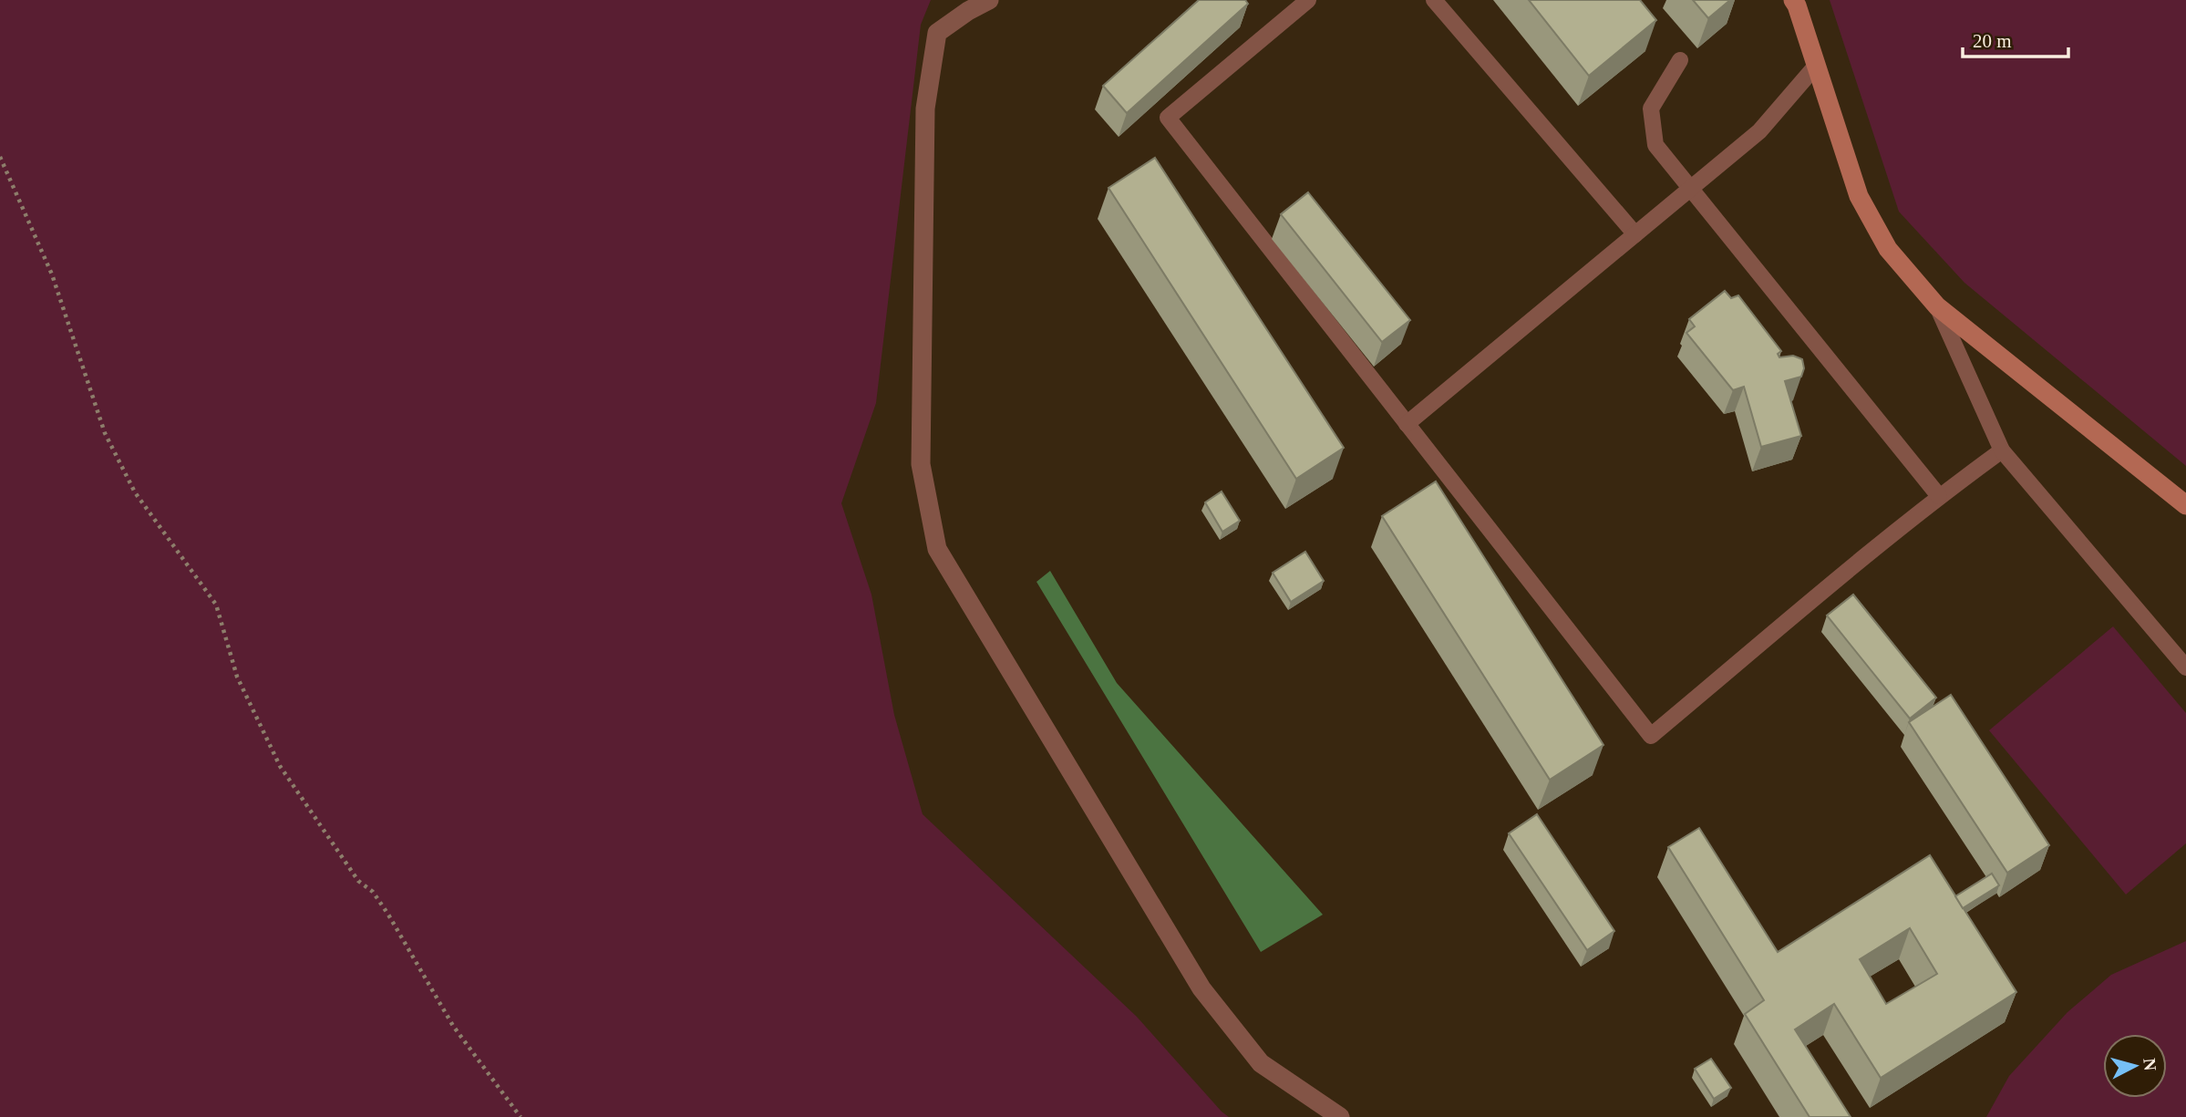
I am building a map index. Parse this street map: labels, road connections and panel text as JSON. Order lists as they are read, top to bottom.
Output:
{
  "scale_bar": "20 m",
  "north": "right"
}
